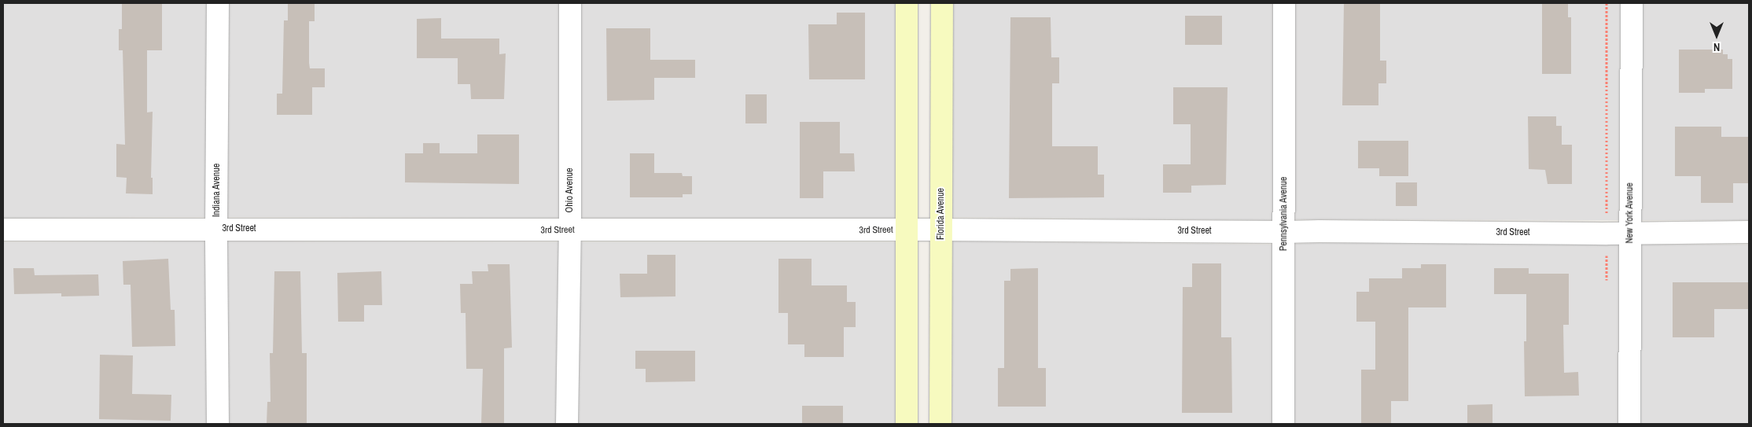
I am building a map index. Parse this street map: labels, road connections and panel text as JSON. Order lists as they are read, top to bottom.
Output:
{
  "streets": {
    "main road": ["Florida Avenue"],
    "street": [
      "Indiana Avenue",
      "Ohio Avenue",
      "New York Avenue",
      "Pennsylvania Avenue",
      "3rd Street"
    ]
  },
  "crossings": [
    ["Indiana Avenue", "3rd Street"],
    ["Ohio Avenue", "3rd Street"],
    ["New York Avenue", "3rd Street"],
    ["Florida Avenue", "3rd Street"],
    ["Pennsylvania Avenue", "3rd Street"]
  ],
  "north": "bottom"
}
